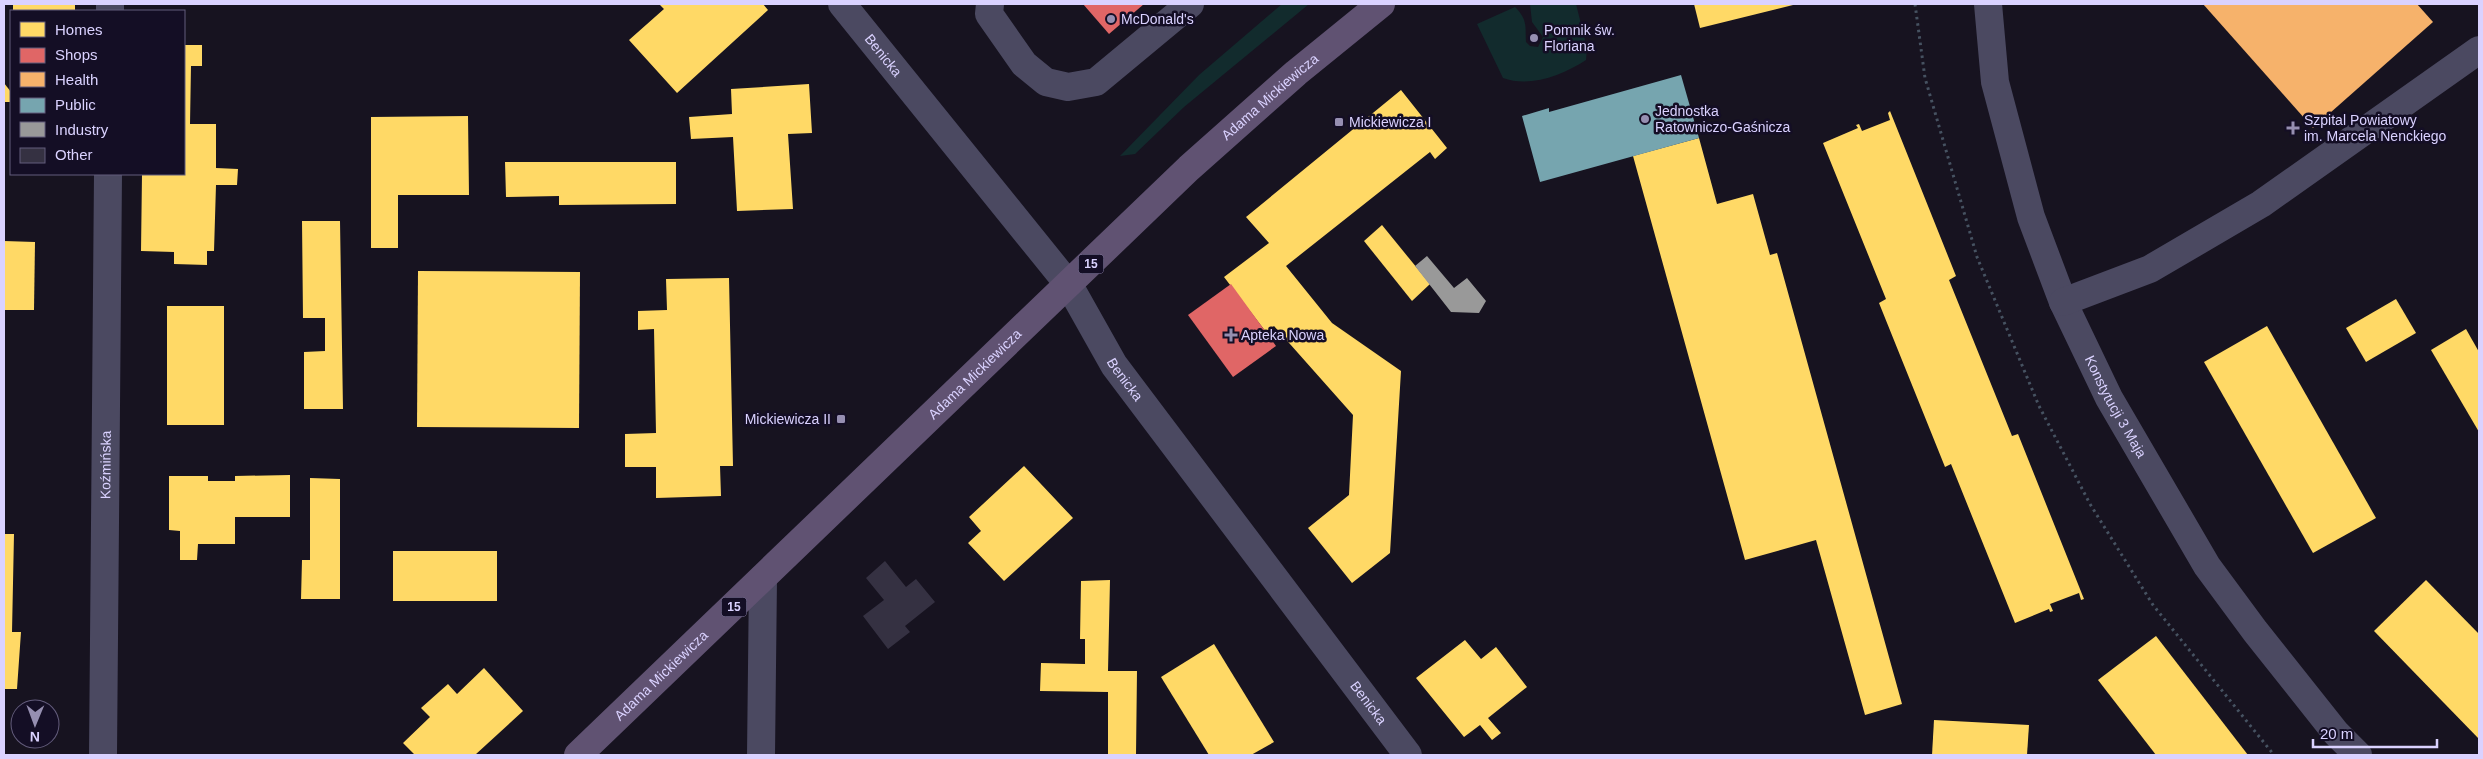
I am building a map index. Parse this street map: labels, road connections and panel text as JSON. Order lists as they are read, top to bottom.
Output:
{
  "streets": {
    "main road": ["Adama Mickiewicza", "15"],
    "street": ["Benicka", "Konstytucji 3 Maja", "Koźmińska"]
  },
  "crossings": [
    ["Benicka", "Adama Mickiewicza"]
  ],
  "places": {
    "other": ["McDonald's", "Pomnik św. Floriana", "Jednostka Ratowniczo-Gaśnicza"],
    "transit": ["Mickiewicza I", "Mickiewicza II"],
    "health": ["Szpital Powiatowy im. Marcela Nenckiego", "Apteka Nowa"]
  },
  "legend": [
    "Homes",
    "Shops",
    "Health",
    "Public",
    "Industry",
    "Other"
  ],
  "scale_bar": "20 m",
  "north": "bottom"
}
